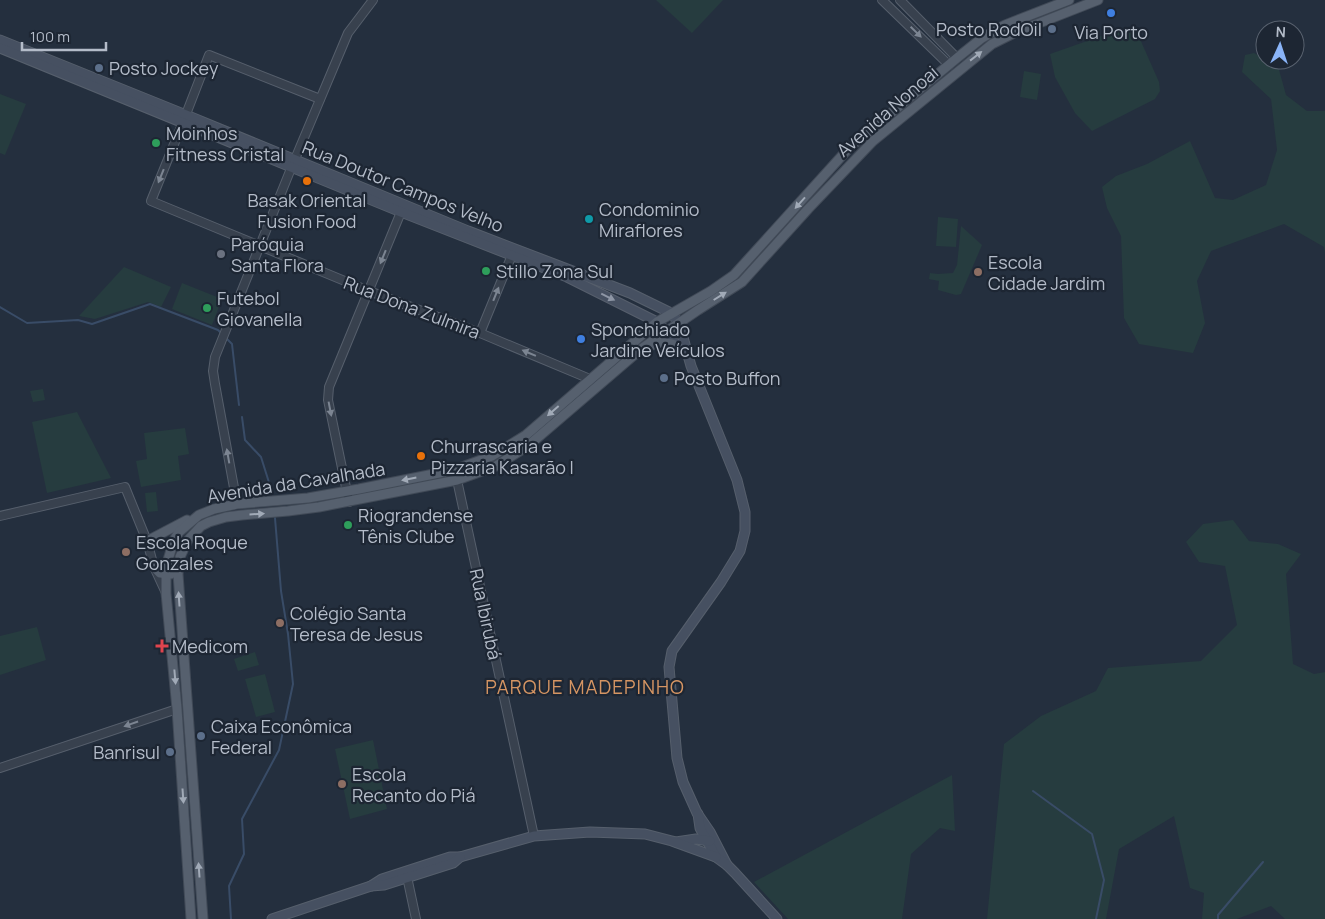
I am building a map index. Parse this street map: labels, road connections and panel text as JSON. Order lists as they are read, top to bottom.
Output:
{
  "streets": {
    "main road": ["Avenida Nonoai", "Rua Doutor Campos Velho", "Avenida da Cavalhada"],
    "street": ["Rua Dona Zulmira", "Rua Ibirubá"]
  },
  "crossings": [
    ["Avenida Nonoai", "Rua Doutor Campos Velho"],
    ["Avenida Nonoai", "Avenida da Cavalhada"],
    ["Rua Doutor Campos Velho", "Rua Dona Zulmira"],
    ["Rua Doutor Campos Velho", "Avenida da Cavalhada"],
    ["Rua Dona Zulmira", "Avenida da Cavalhada"],
    ["Avenida da Cavalhada", "Rua Ibirubá"]
  ],
  "districts": ["PARQUE MADEPINHO"],
  "places": {
    "other": [
      "Via Porto",
      "Posto RodOil",
      "Posto Jockey",
      "Moinhos Fitness Cristal",
      "Basak Oriental Fusion Food",
      "Condominio Miraflores",
      "Paróquia Santa Flora",
      "Stillo Zona Sul",
      "Escola Cidade Jardim",
      "Futebol Giovanella",
      "Sponchiado Jardine Veículos",
      "Posto Buffon",
      "Churrascaria e Pizzaria Kasarão I",
      "Riograndense Tênis Clube",
      "Escola Roque Gonzales",
      "Colégio Santa Teresa de Jesus",
      "Caixa Econômica Federal",
      "Banrisul",
      "Escola Recanto do Piá"
    ],
    "health": ["Medicom"]
  },
  "scale_bar": "100 m",
  "north": "top"
}
